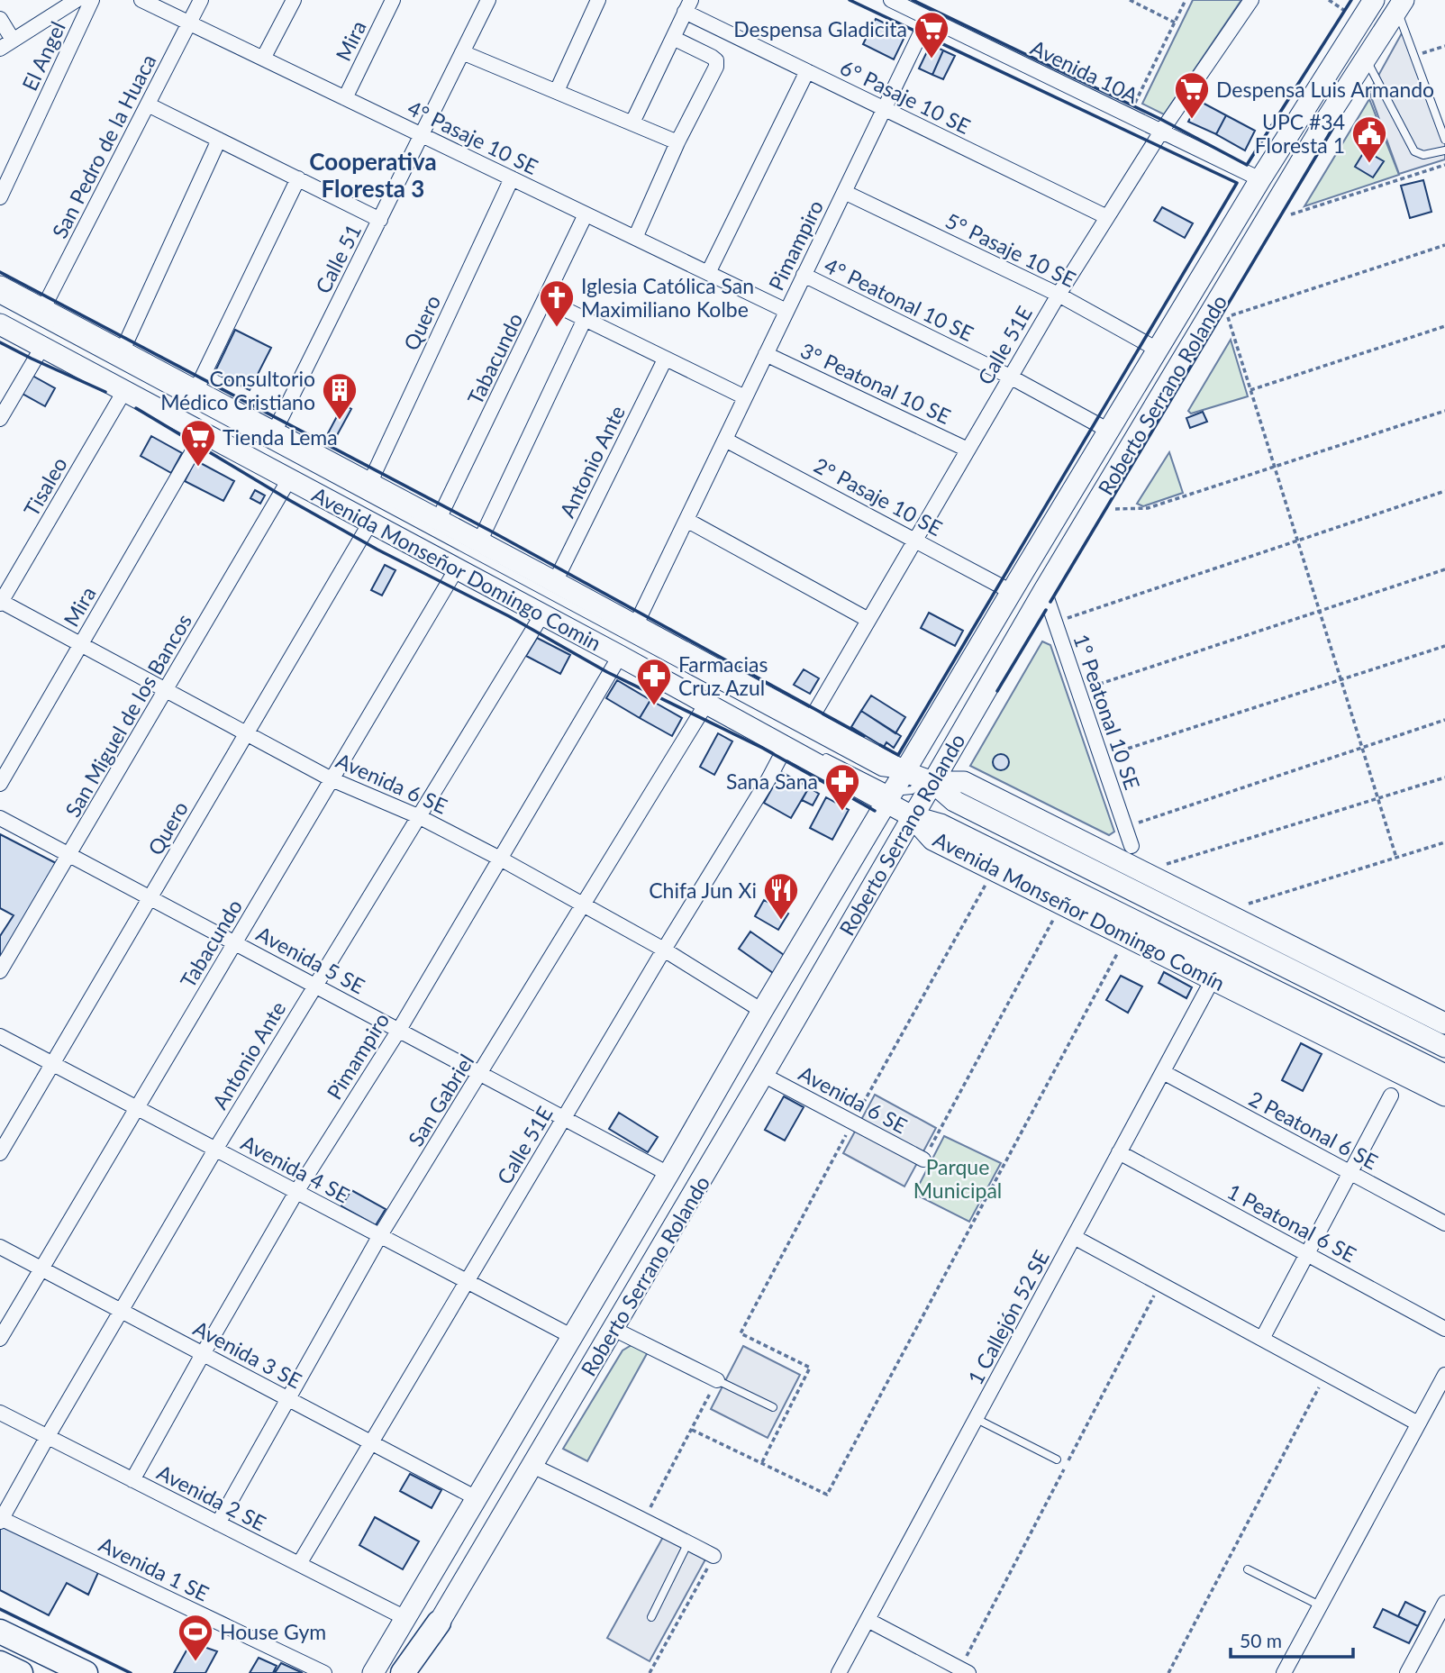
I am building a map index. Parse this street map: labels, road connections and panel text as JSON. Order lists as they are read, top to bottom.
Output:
{
  "streets": {
    "main road": ["Roberto Serrano Rolando", "Avenida Monseñor Domingo Comin", "Avenida Monseñor Domingo Comín"],
    "street": [
      "Mira",
      "El Angel",
      "Avenida 10A",
      "6° Pasaje 10 SE",
      "4° Pasaje 10 SE",
      "San Pedro de la Huaca",
      "Pimampiro",
      "5° Pasaje 10 SE",
      "Calle 51",
      "4° Peatonal 10 SE",
      "Quero",
      "Calle 51E",
      "Tabacundo",
      "3° Peatonal 10 SE",
      "Antonio Ante",
      "Tisaleo",
      "2° Pasaje 10 SE",
      "1° Peatonal 10 SE",
      "San Miguel de los Bancos",
      "Avenida 6 SE",
      "Avenida 5 SE",
      "San Gabriel",
      "2 Peatonal 6 SE",
      "Avenida 4 SE",
      "1 Peatonal 6 SE",
      "1 Callejón 52 SE",
      "Avenida 3 SE",
      "Avenida 2 SE",
      "Avenida 1 SE"
    ]
  },
  "crossings": [
    ["Mira", "4° Pasaje 10 SE"],
    ["Mira", "Avenida 6 SE"],
    ["Avenida 10A", "Pimampiro"],
    ["Avenida 10A", "Calle 51E"],
    ["Avenida 10A", "Roberto Serrano Rolando"],
    ["6° Pasaje 10 SE", "Pimampiro"],
    ["6° Pasaje 10 SE", "Calle 51E"],
    ["4° Pasaje 10 SE", "San Pedro de la Huaca"],
    ["4° Pasaje 10 SE", "Pimampiro"],
    ["4° Pasaje 10 SE", "Calle 51"],
    ["4° Pasaje 10 SE", "Quero"],
    ["4° Pasaje 10 SE", "Tabacundo"],
    ["San Pedro de la Huaca", "Avenida Monseñor Domingo Comin"],
    ["Pimampiro", "5° Pasaje 10 SE"],
    ["Pimampiro", "4° Peatonal 10 SE"],
    ["Pimampiro", "3° Peatonal 10 SE"],
    ["Pimampiro", "2° Pasaje 10 SE"],
    ["Pimampiro", "Avenida Monseñor Domingo Comin"],
    ["Pimampiro", "Avenida 6 SE"],
    ["Pimampiro", "Avenida 5 SE"],
    ["Pimampiro", "Avenida 4 SE"],
    ["Pimampiro", "Avenida 3 SE"],
    ["Pimampiro", "Avenida 2 SE"],
    ["5° Pasaje 10 SE", "Calle 51E"],
    ["5° Pasaje 10 SE", "Roberto Serrano Rolando"],
    ["Calle 51", "Avenida Monseñor Domingo Comin"],
    ["4° Peatonal 10 SE", "Calle 51E"],
    ["4° Peatonal 10 SE", "Roberto Serrano Rolando"],
    ["Quero", "Avenida Monseñor Domingo Comin"],
    ["Quero", "Avenida 6 SE"],
    ["Quero", "Avenida 5 SE"],
    ["Quero", "Avenida 4 SE"],
    ["Calle 51E", "3° Peatonal 10 SE"],
    ["Calle 51E", "2° Pasaje 10 SE"],
    ["Calle 51E", "Avenida Monseñor Domingo Comin"],
    ["Calle 51E", "Avenida 6 SE"],
    ["Calle 51E", "Avenida 5 SE"],
    ["Calle 51E", "Avenida 4 SE"],
    ["Calle 51E", "Avenida 3 SE"],
    ["Calle 51E", "Avenida 2 SE"],
    ["Tabacundo", "Avenida Monseñor Domingo Comin"],
    ["Tabacundo", "Avenida 6 SE"],
    ["Tabacundo", "Avenida 5 SE"],
    ["Tabacundo", "Avenida 4 SE"],
    ["Tabacundo", "Avenida 3 SE"],
    ["Roberto Serrano Rolando", "2° Pasaje 10 SE"],
    ["Roberto Serrano Rolando", "Avenida Monseñor Domingo Comin"],
    ["Roberto Serrano Rolando", "1° Peatonal 10 SE"],
    ["Roberto Serrano Rolando", "Avenida 6 SE"],
    ["Roberto Serrano Rolando", "Avenida Monseñor Domingo Comín"],
    ["Roberto Serrano Rolando", "Avenida 5 SE"],
    ["Roberto Serrano Rolando", "Avenida 4 SE"],
    ["Roberto Serrano Rolando", "Avenida 3 SE"],
    ["Roberto Serrano Rolando", "Avenida 2 SE"],
    ["Antonio Ante", "Avenida Monseñor Domingo Comin"],
    ["Antonio Ante", "Avenida 6 SE"],
    ["Antonio Ante", "Avenida 5 SE"],
    ["Antonio Ante", "Avenida 4 SE"],
    ["Antonio Ante", "Avenida 3 SE"],
    ["Antonio Ante", "Avenida 2 SE"],
    ["Antonio Ante", "Avenida 1 SE"],
    ["Tisaleo", "Avenida Monseñor Domingo Comin"],
    ["Tisaleo", "Avenida 6 SE"],
    ["Avenida Monseñor Domingo Comin", "San Miguel de los Bancos"],
    ["Avenida Monseñor Domingo Comin", "Avenida Monseñor Domingo Comín"],
    ["Avenida Monseñor Domingo Comin", "San Gabriel"],
    ["San Miguel de los Bancos", "Avenida 6 SE"],
    ["San Miguel de los Bancos", "Avenida 5 SE"],
    ["Avenida 6 SE", "San Gabriel"],
    ["Avenida Monseñor Domingo Comín", "1 Callejón 52 SE"],
    ["Avenida 5 SE", "San Gabriel"],
    ["San Gabriel", "Avenida 4 SE"],
    ["San Gabriel", "Avenida 3 SE"],
    ["San Gabriel", "Avenida 2 SE"],
    ["2 Peatonal 6 SE", "1 Callejón 52 SE"],
    ["1 Peatonal 6 SE", "1 Callejón 52 SE"]
  ],
  "districts": ["Cooperativa Floresta 3"],
  "parks": ["Parque Municipal"],
  "places": {
    "supermarket": ["Despensa Gladicita", "Despensa Luis Armando", "Tienda Lema"],
    "public building": ["UPC #34 Floresta 1"],
    "church": ["Iglesia Católica San Maximiliano Kolbe"],
    "building": ["Consultorio Médico Cristiano"],
    "pharmacy": ["Farmacias Cruz Azul", "Sana Sana"],
    "restaurant": ["Chifa Jun Xi"],
    "sports": ["House Gym"]
  },
  "scale_bar": "50 m"
}
